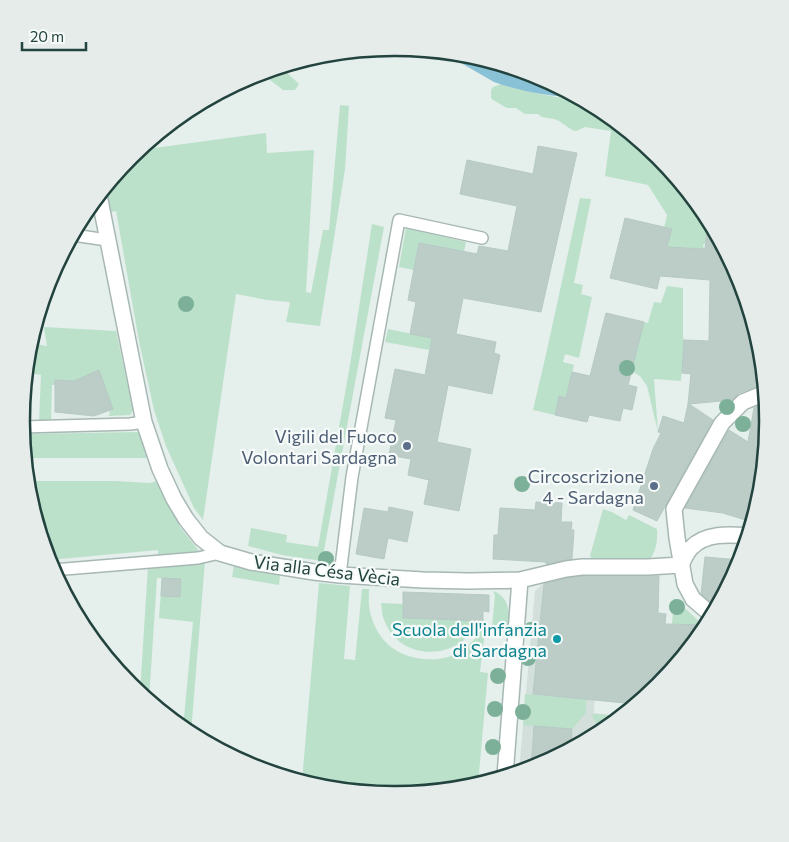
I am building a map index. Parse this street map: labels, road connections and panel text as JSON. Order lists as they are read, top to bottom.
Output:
{
  "streets": {
    "street": ["Via alla Césa Vècia"]
  },
  "places": ["Vigili del Fuoco Volontari Sardagna", "Circoscrizione 4 - Sardagna", "Scuola dell'infanzia di Sardagna"],
  "scale_bar": "20 m"
}
